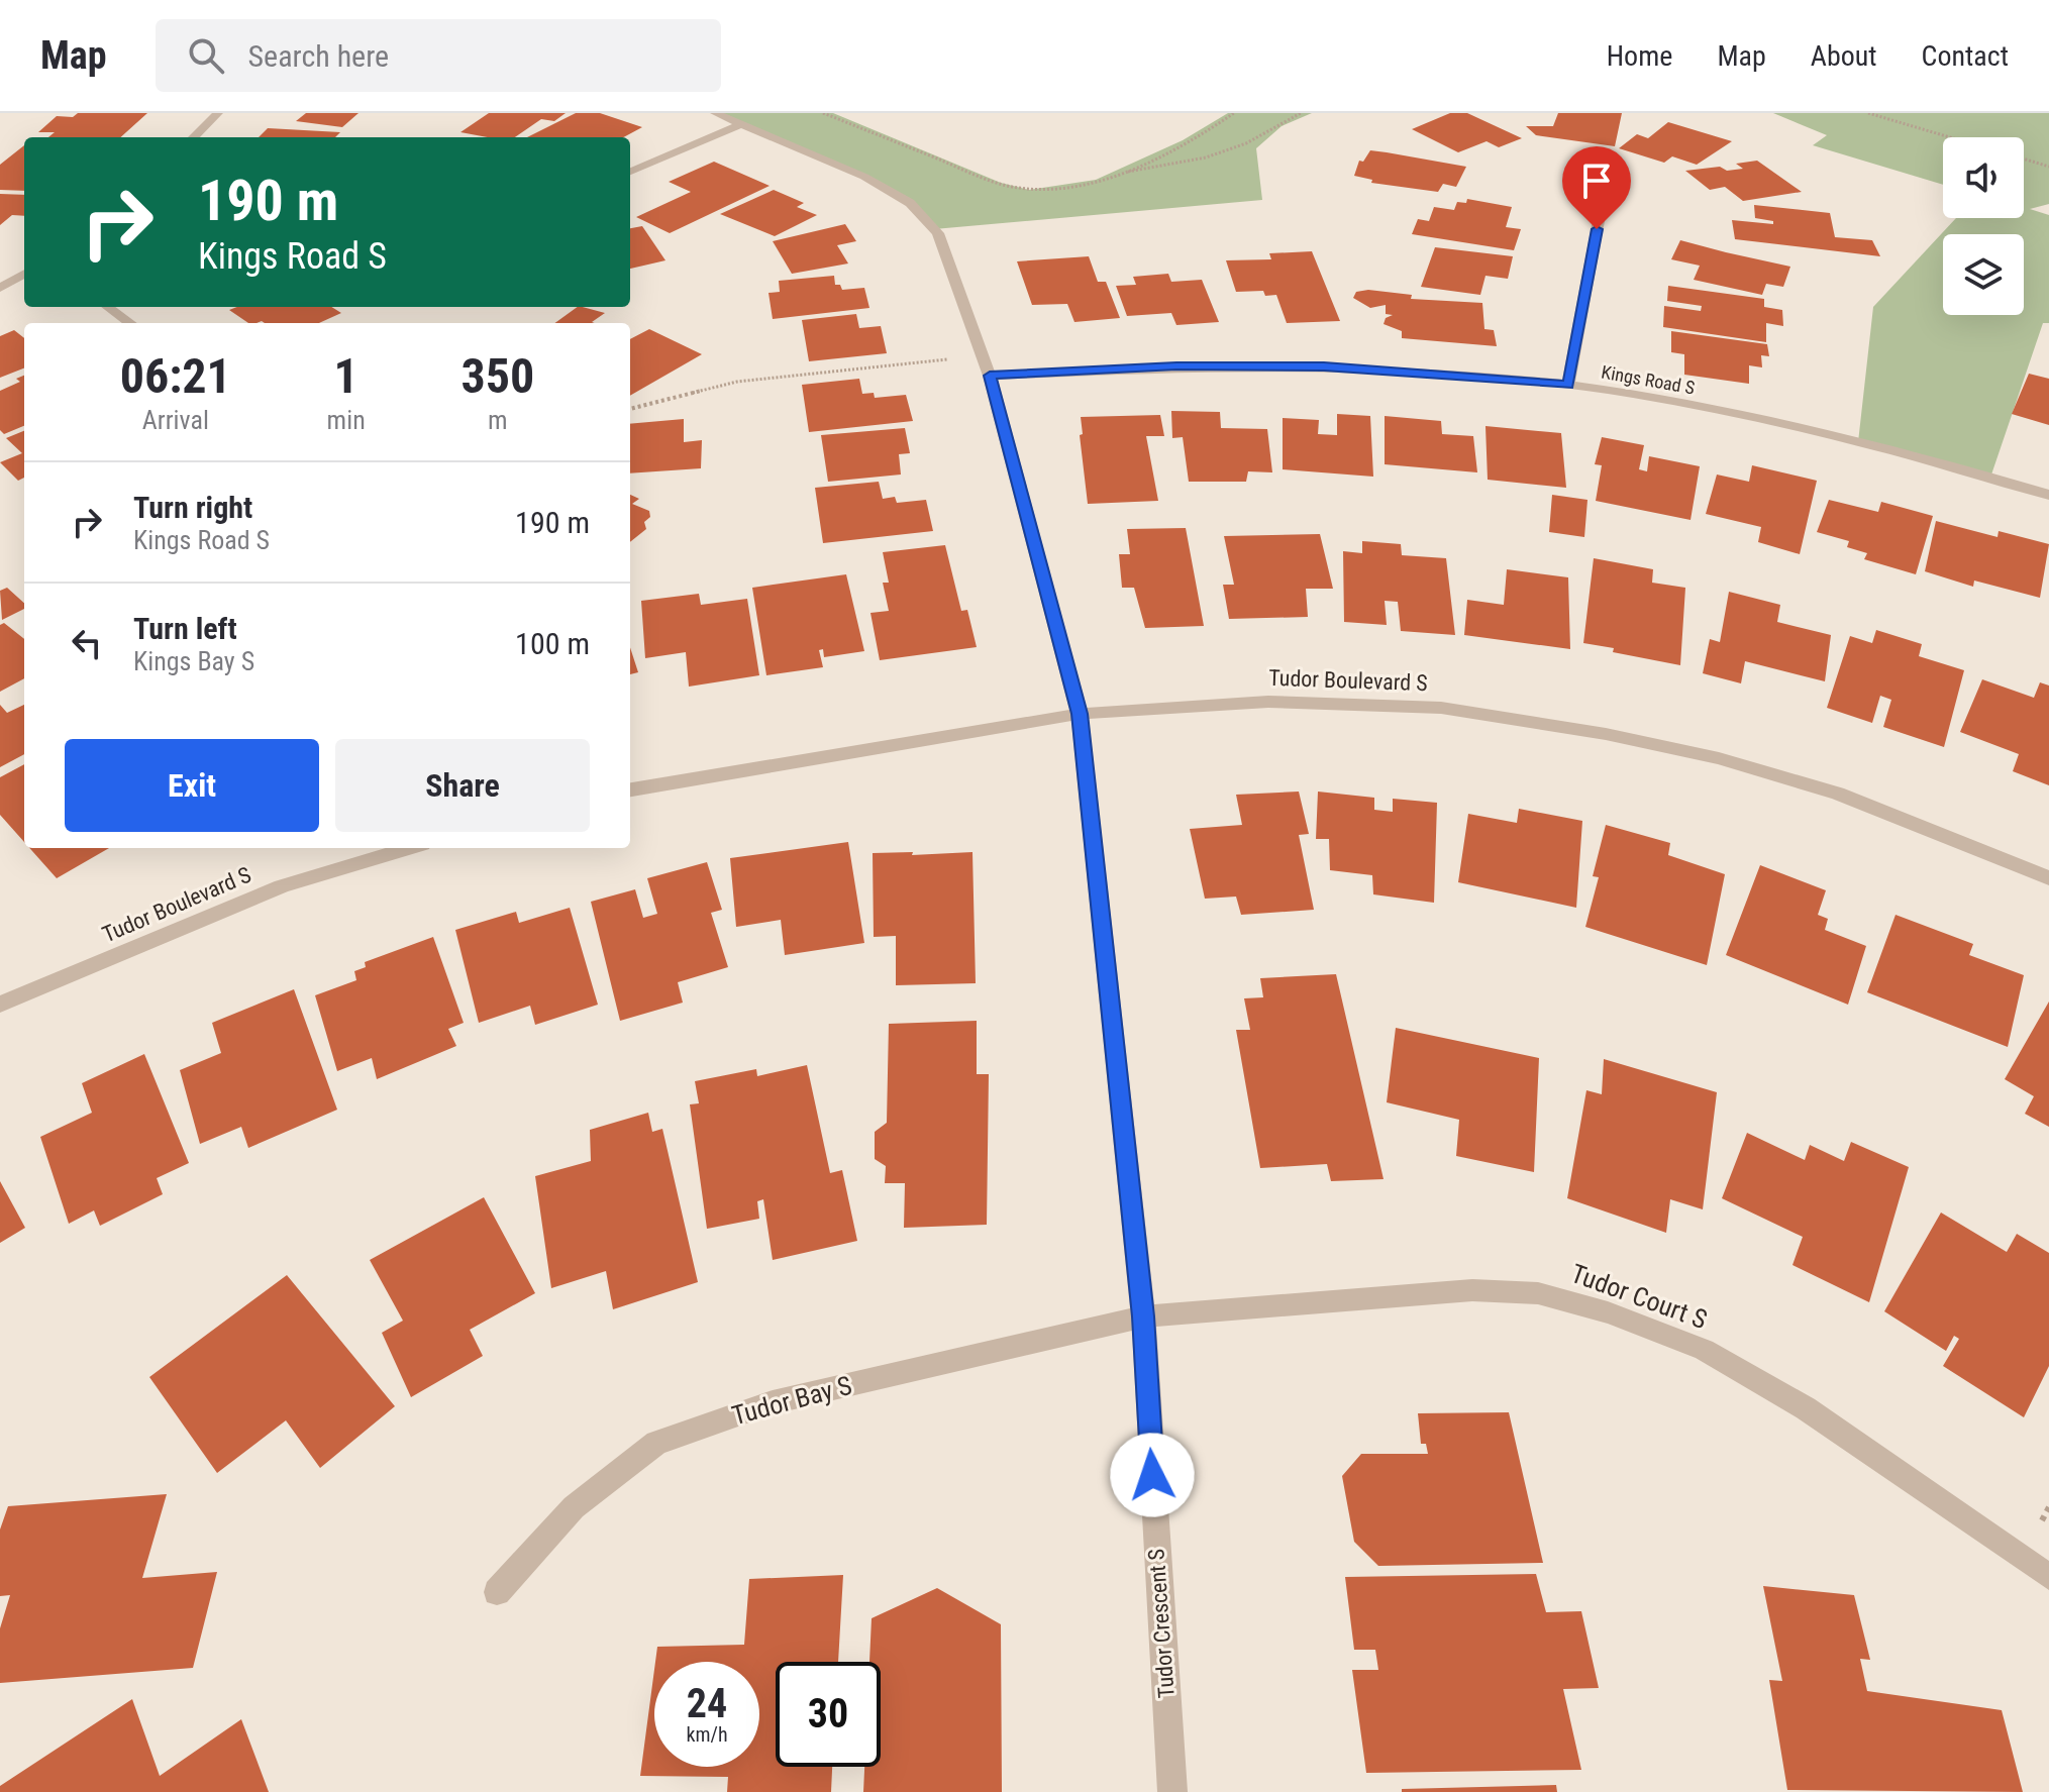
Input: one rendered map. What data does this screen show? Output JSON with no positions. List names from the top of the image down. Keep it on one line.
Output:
{"streets":{"street":["Kings Road S","Tudor Boulevard S","Tudor Court S","Tudor Bay S","Tudor Crescent S"]},"crossings":[["Kings Road S","Tudor Crescent S"],["Tudor Boulevard S","Tudor Crescent S"],["Tudor Court S","Tudor Bay S"],["Tudor Court S","Tudor Crescent S"],["Tudor Bay S","Tudor Crescent S"]],"page":{"header":"Map","search":"Search here","nav":["Home","Map","About","Contact"],"turn":["190 m","Kings Road S"],"eta":["06:21","Arrival","1","min","350","m"],"list":[{"name":"Turn right","note":"Kings Road S","value":"190 m"},{"name":"Turn left","note":"Kings Bay S","value":"100 m"}],"buttons":["Exit","Share"],"speed":"24 km/h","limit":"30"}}
